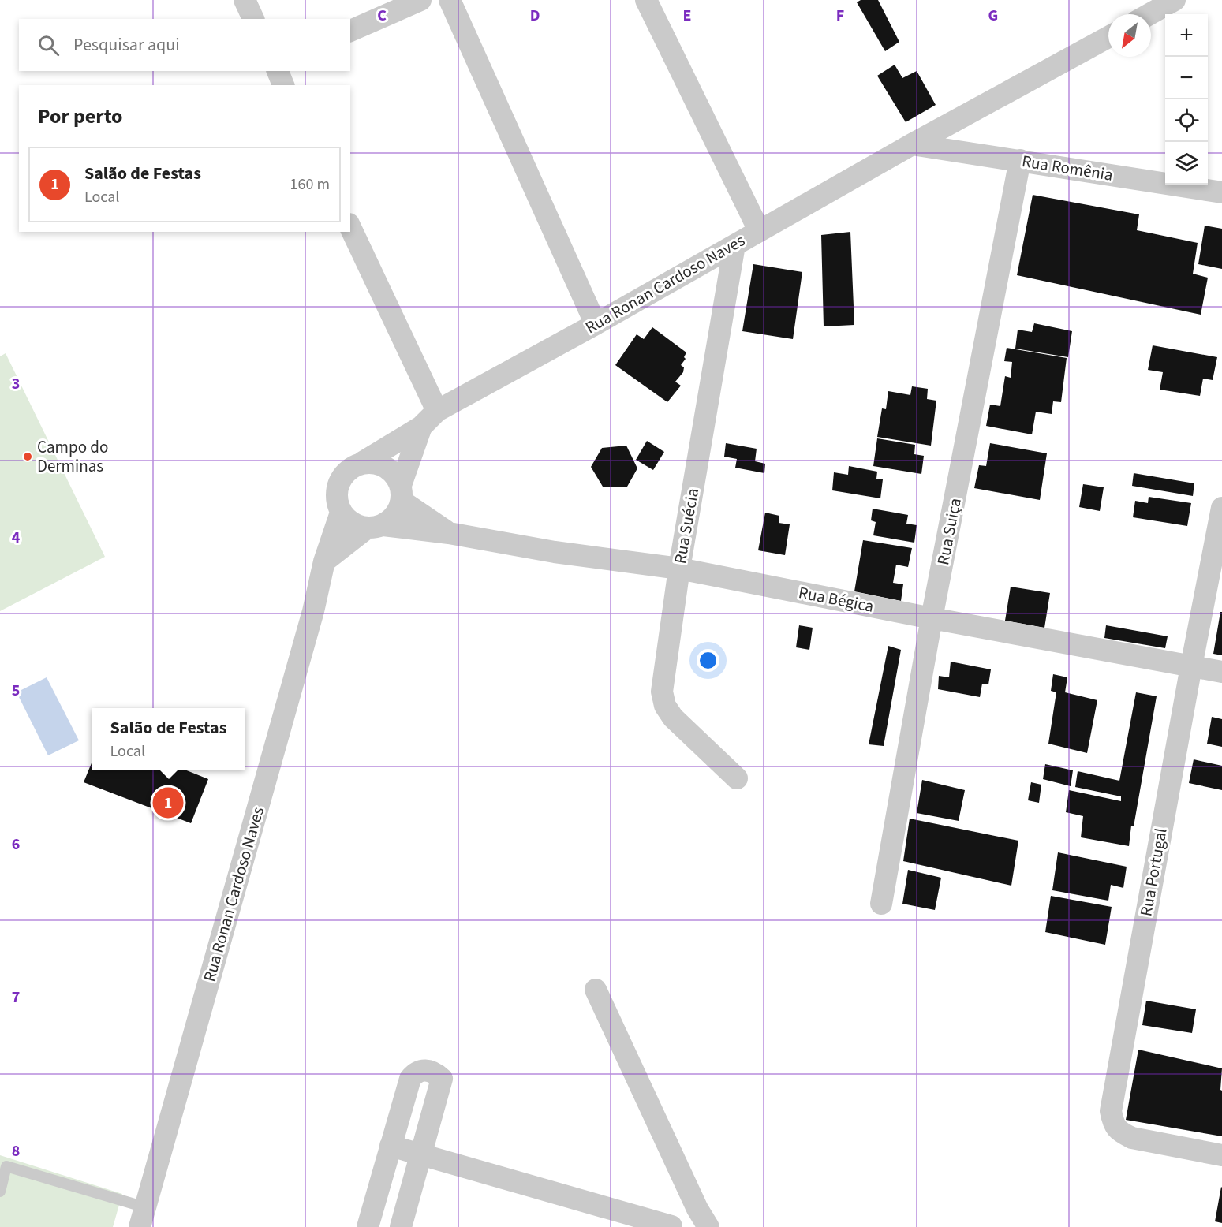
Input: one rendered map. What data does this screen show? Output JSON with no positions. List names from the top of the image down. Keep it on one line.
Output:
{"streets":{"street":["Rua Romênia","Rua Ronan Cardoso Naves","Rua Suécia","Rua Suiça","Rua Bégica","Rua Portugal"]},"crossings":[["Rua Romênia","Rua Ronan Cardoso Naves"],["Rua Romênia","Rua Suiça"],["Rua Ronan Cardoso Naves","Rua Suécia"],["Rua Ronan Cardoso Naves","Rua Bégica"],["Rua Suécia","Rua Bégica"],["Rua Suiça","Rua Bégica"],["Rua Bégica","Rua Portugal"]],"places":["Campo do Derminas"],"north":"bottom left","page":{"map_buttons":["+","−"],"search":"Pesquisar aqui","heading":"Por perto","list":[{"mark":"1","name":"Salão de Festas","note":"Local","value":"160 m"}],"popup":["Salão de Festas","Local"],"pins":"1"},"grid":{"columns":["C","D","E","F","G"],"rows":["3","4","5","6","7","8"]}}
